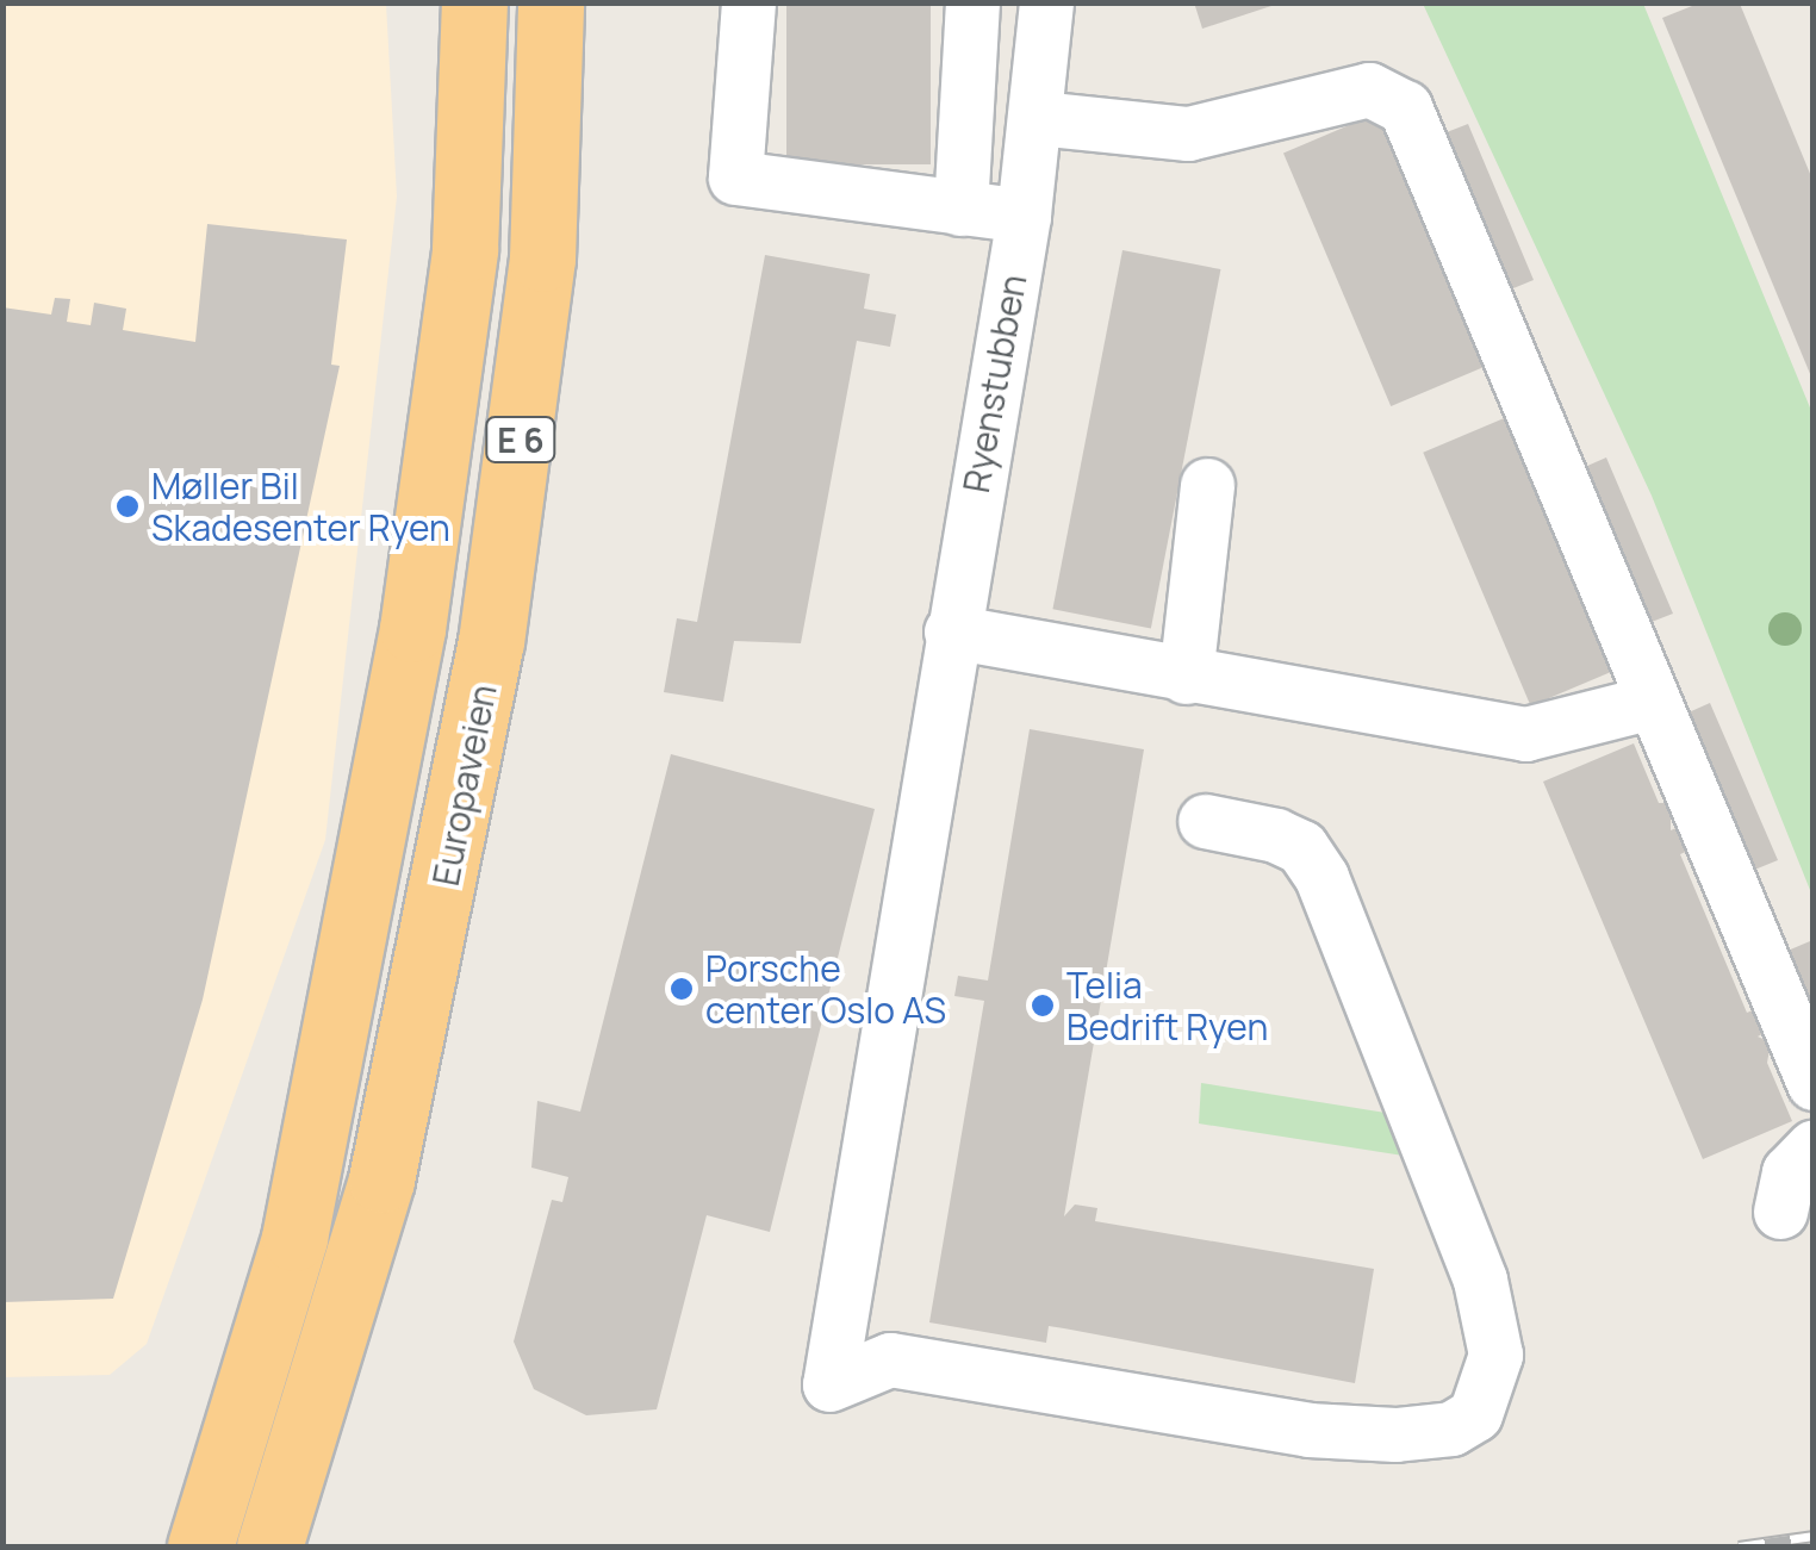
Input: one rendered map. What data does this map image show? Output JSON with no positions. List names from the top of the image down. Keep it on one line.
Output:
{"streets":{"highway":["E 6","Europaveien"],"street":["Ryenstubben"]},"places":["Møller Bil Skadesenter Ryen","Porsche center Oslo AS","Telia Bedrift Ryen"]}
